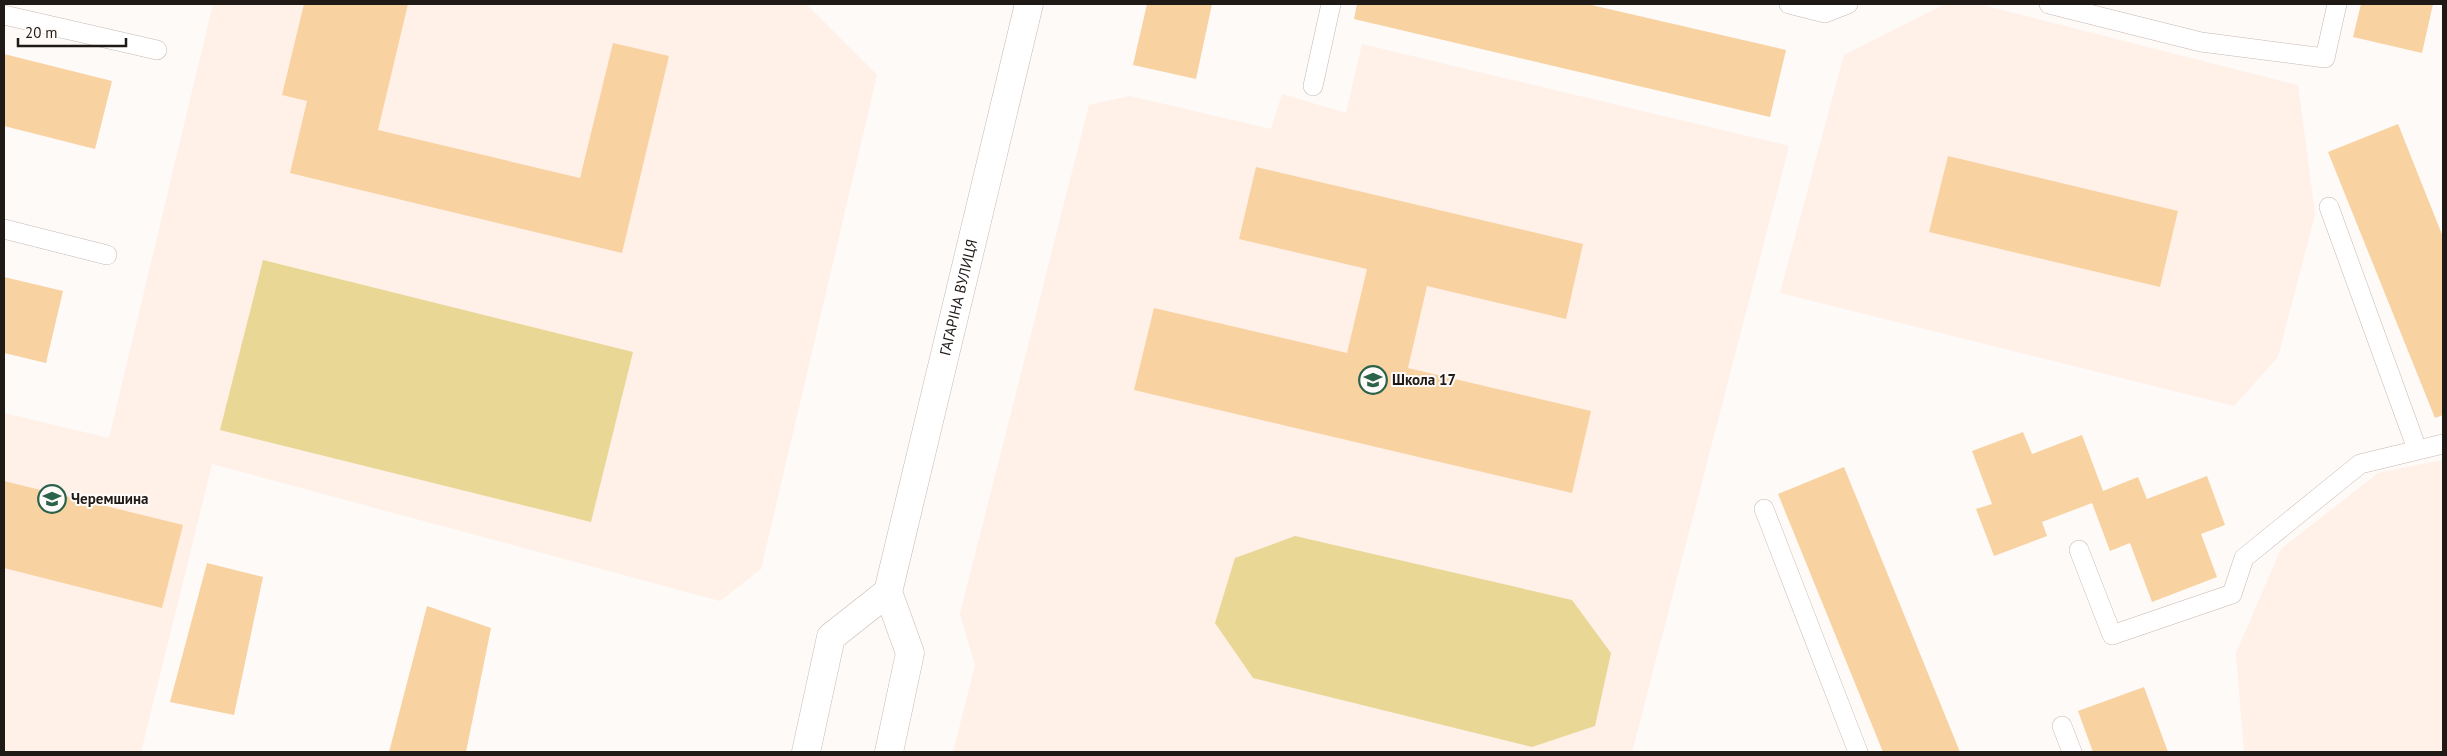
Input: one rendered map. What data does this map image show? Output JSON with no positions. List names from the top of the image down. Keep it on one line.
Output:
{"streets":{"street":["ГАГАРІНА ВУЛИЦЯ"]},"places":{"school or university":["Школа 17","Черемшина"]},"scale_bar":"20 m"}
